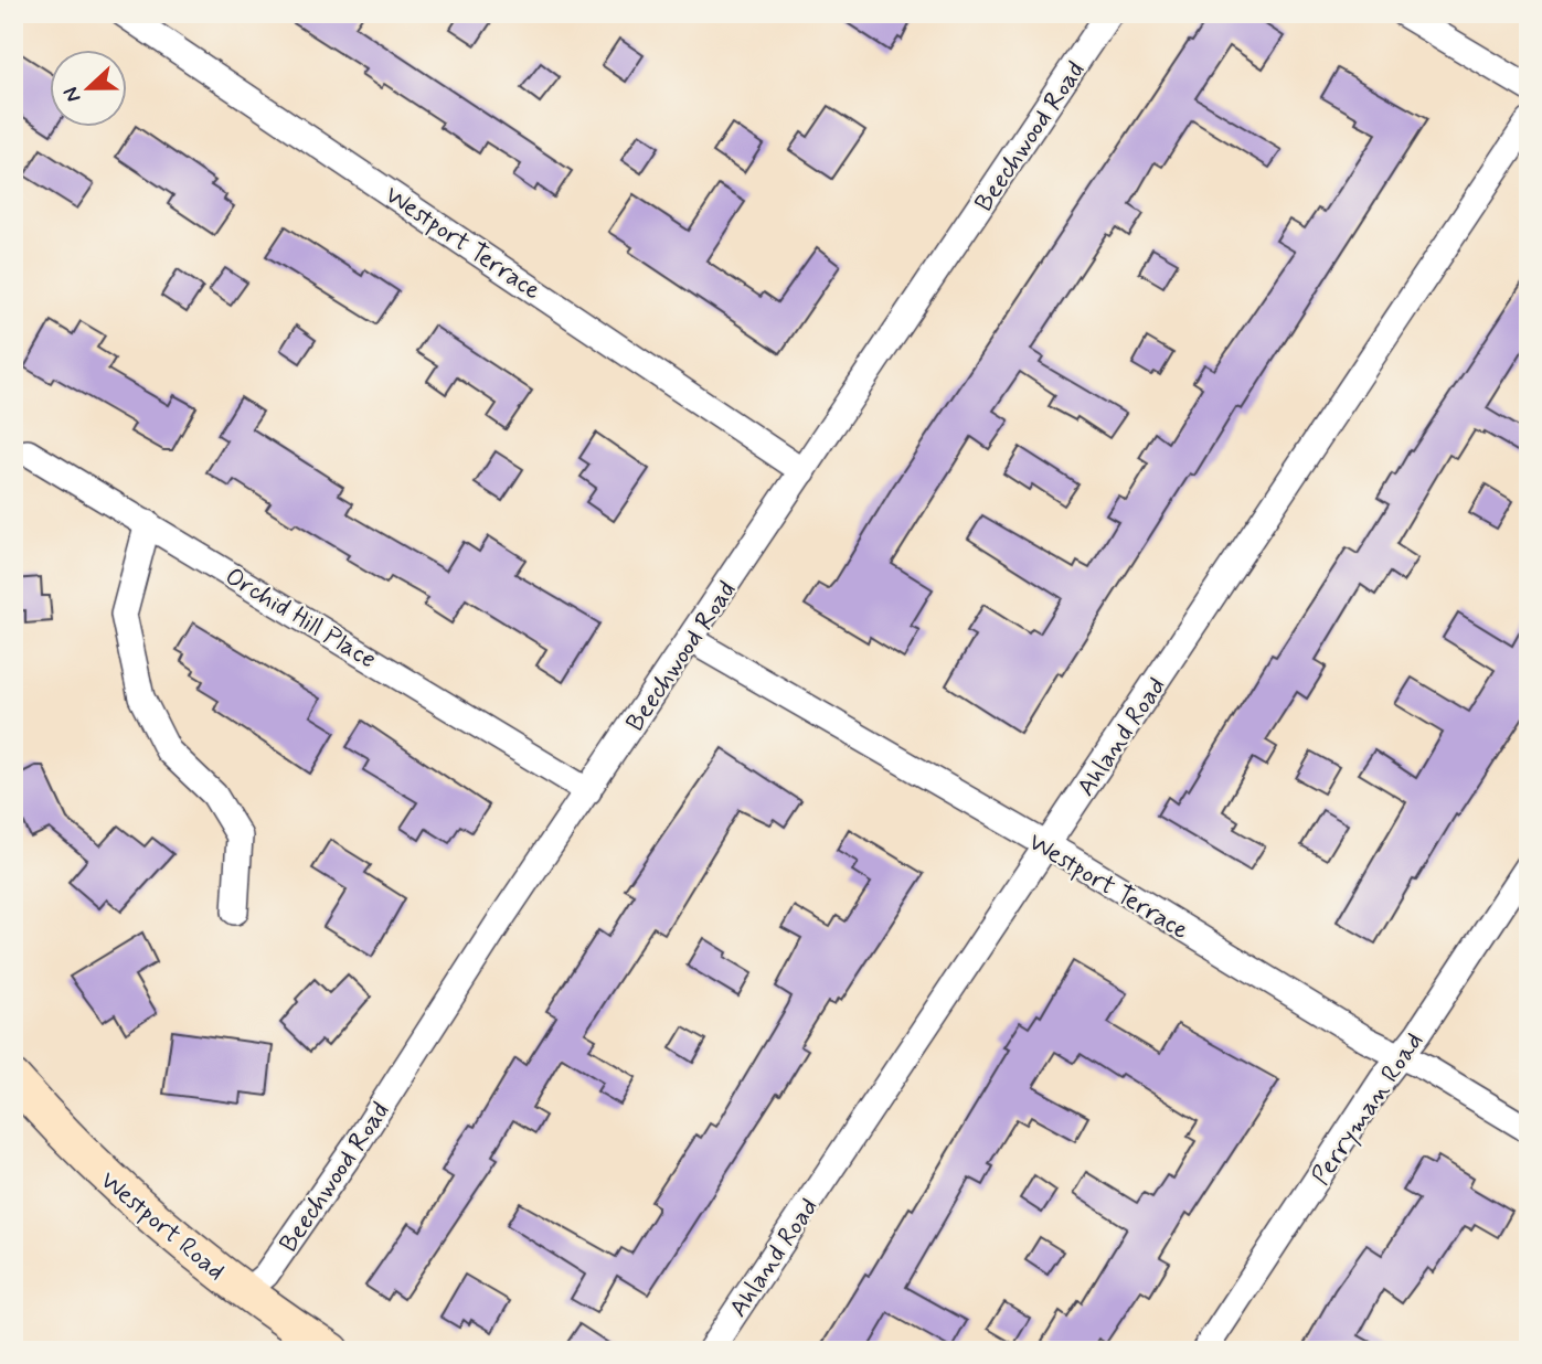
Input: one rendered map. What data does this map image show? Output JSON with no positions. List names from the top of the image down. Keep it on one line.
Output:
{"streets":{"main road":["Westport Road"],"street":["Beechwood Road","Westport Terrace","Orchid Hill Place","Ahland Road","Perryman Road"]},"crossings":[["Beechwood Road","Westport Terrace"],["Beechwood Road","Orchid Hill Place"],["Beechwood Road","Westport Road"],["Westport Terrace","Ahland Road"],["Westport Terrace","Perryman Road"]],"north":"left"}
